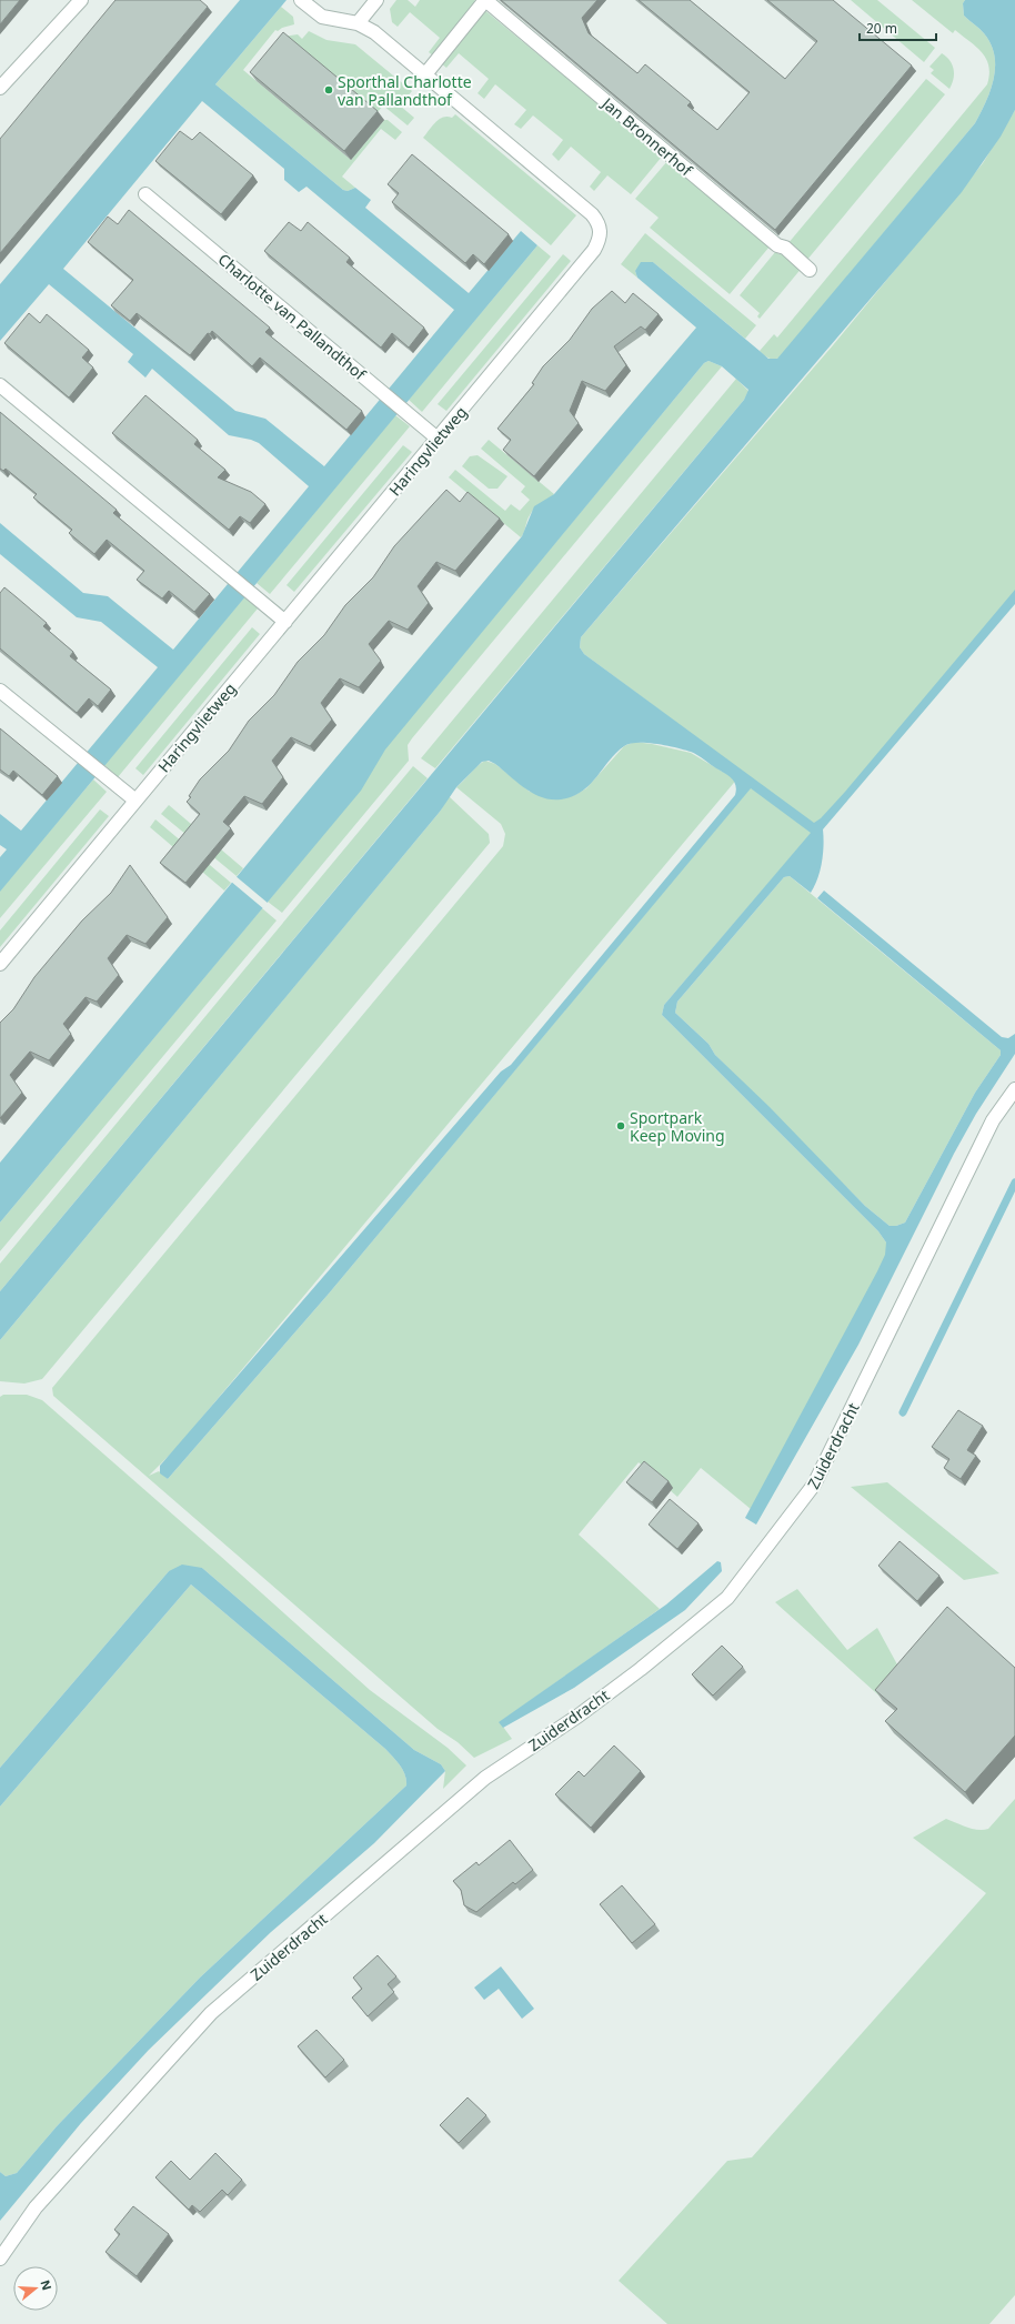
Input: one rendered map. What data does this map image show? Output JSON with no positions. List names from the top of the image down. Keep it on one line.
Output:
{"streets":{"street":["Jan Bronnerhof","Charlotte van Pallandthof","Haringvlietweg","Zuiderdracht"]},"crossings":[["Jan Bronnerhof","Haringvlietweg"],["Charlotte van Pallandthof","Haringvlietweg"]],"places":["Sporthal Charlotte van Pallandthof","Sportpark Keep Moving"],"scale_bar":"20 m","north":"right"}
